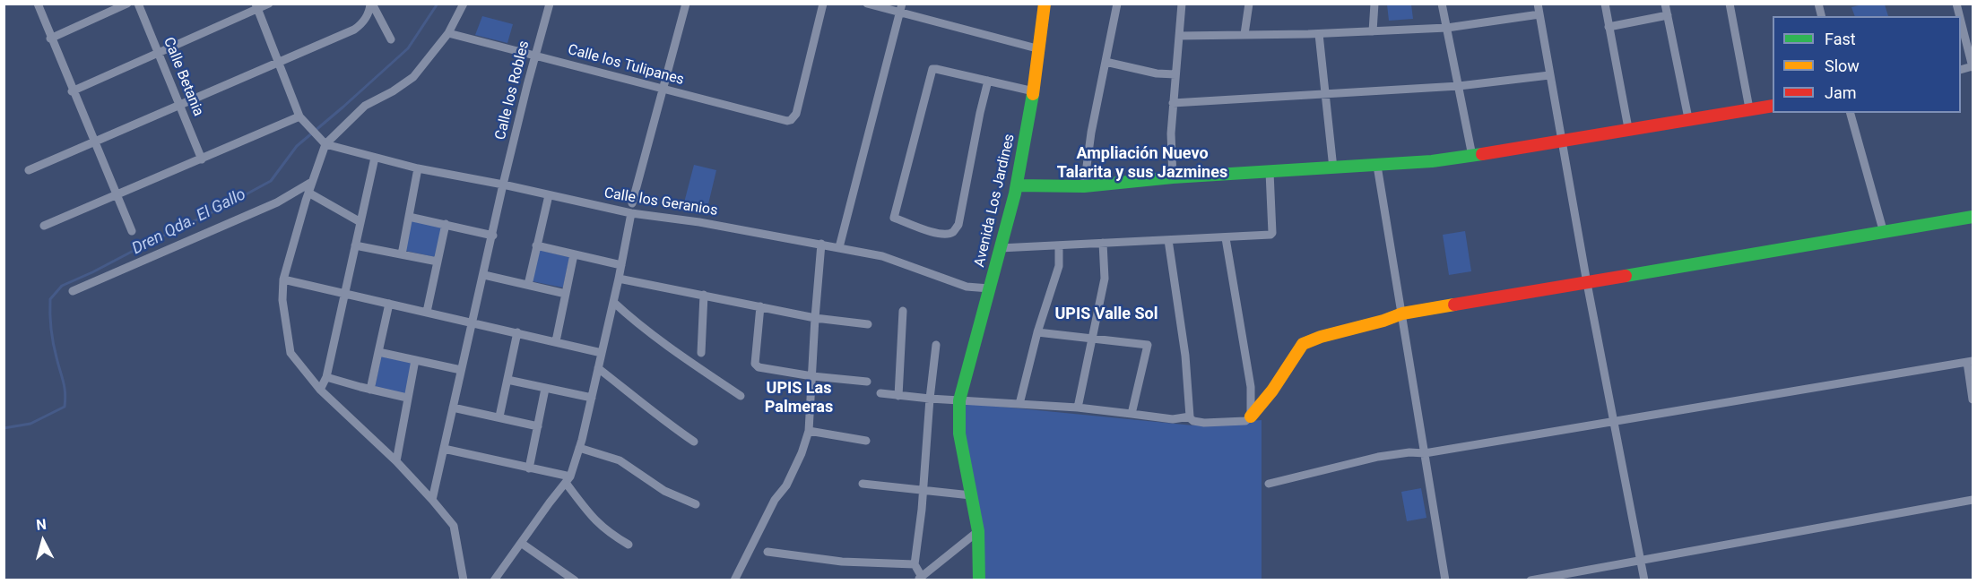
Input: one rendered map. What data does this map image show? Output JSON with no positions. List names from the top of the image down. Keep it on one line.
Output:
{"streets":{"street":["Calle los Tulipanes","Calle Betania","Calle los Robles","Avenida Los Jardines","Calle los Geranios"]},"crossings":[["Calle los Tulipanes","Calle los Robles"],["Calle los Robles","Calle los Geranios"],["Avenida Los Jardines","Calle los Geranios"]],"districts":["Ampliación Nuevo Talarita y sus Jazmines","UPIS Valle Sol","UPIS Las Palmeras"],"water":["Dren Qda. El Gallo"],"legend":["Fast","Slow","Jam"],"north":"top"}
